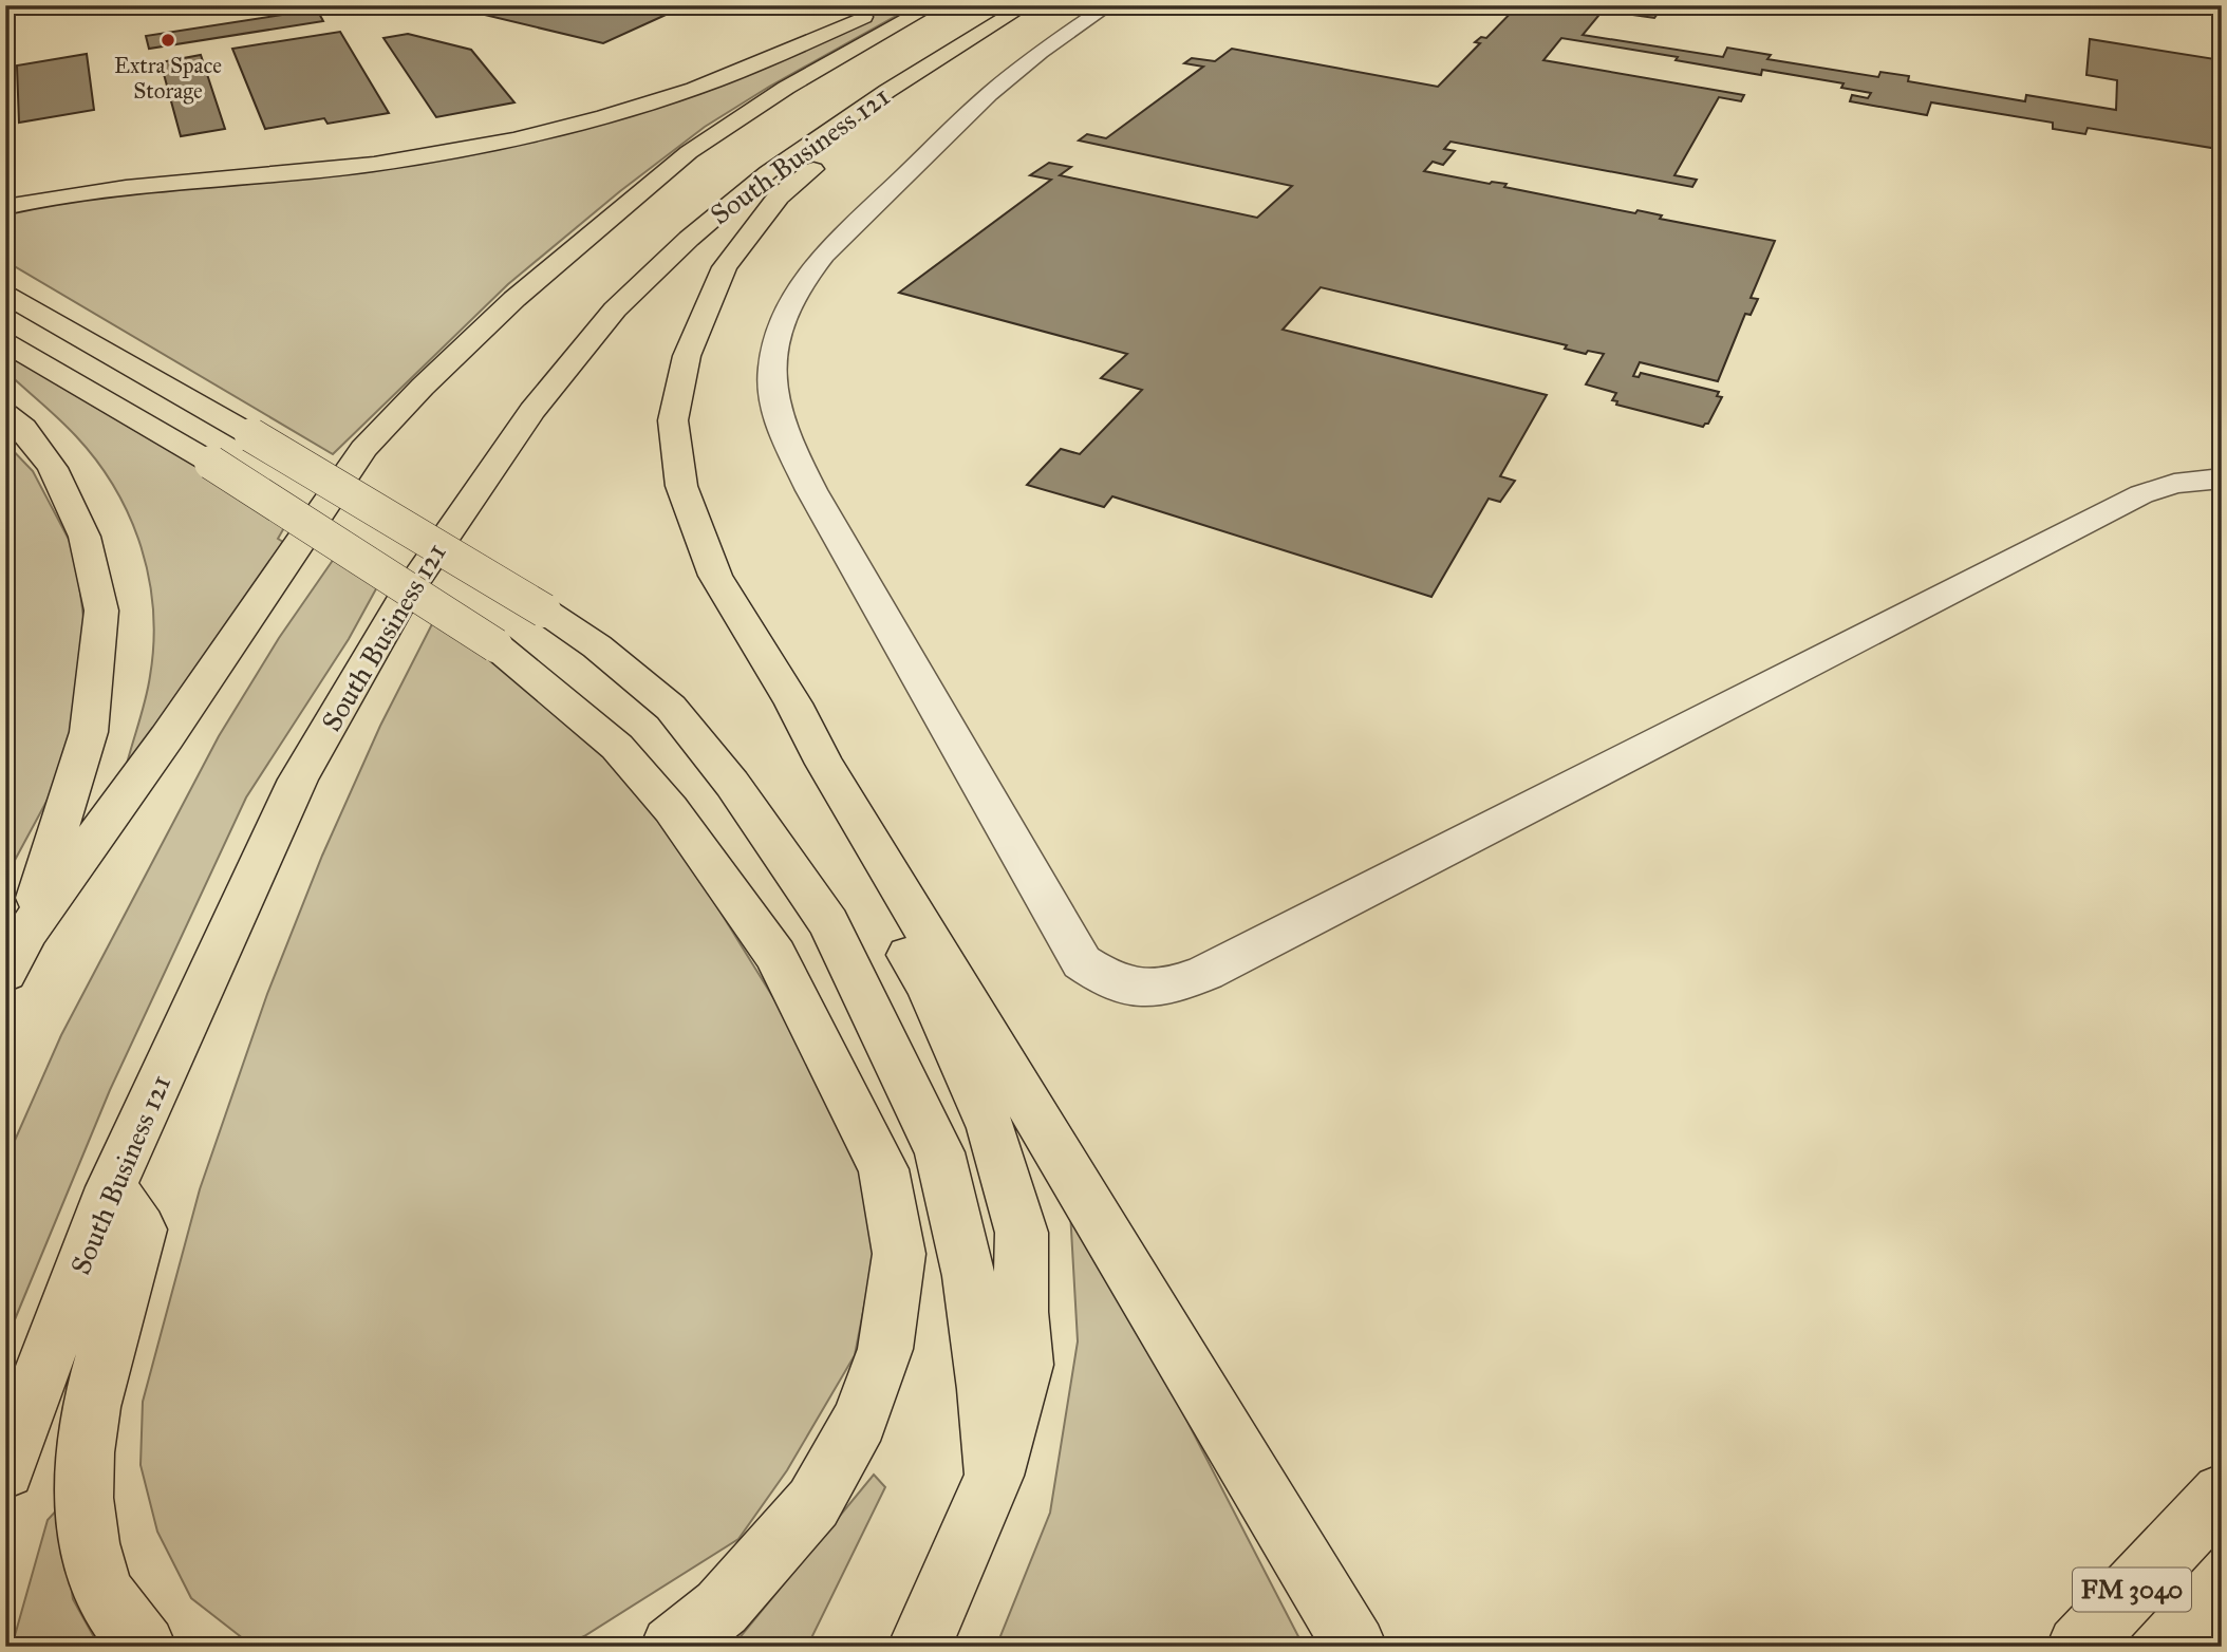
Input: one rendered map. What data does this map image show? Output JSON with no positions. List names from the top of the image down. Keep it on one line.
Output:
{"streets":{"main road":["South Business 121","FM 3040"]},"places":["Extra Space Storage"]}
